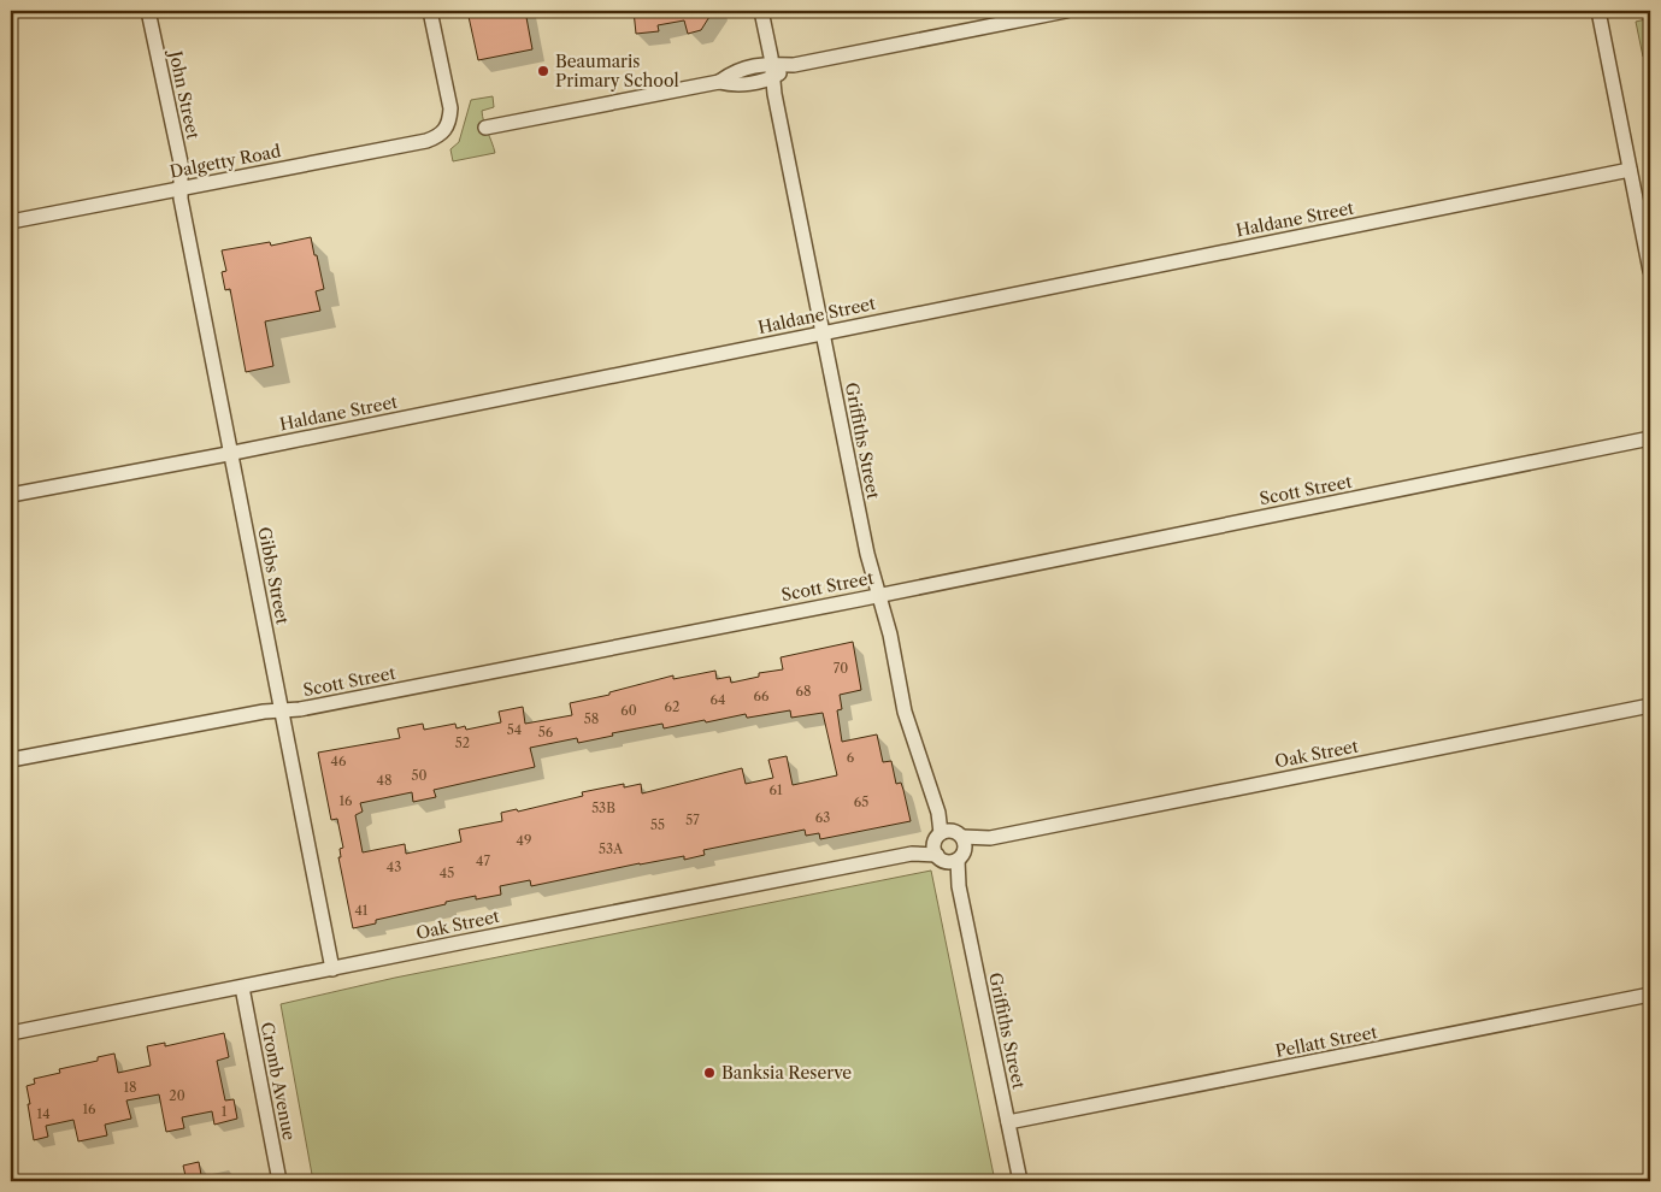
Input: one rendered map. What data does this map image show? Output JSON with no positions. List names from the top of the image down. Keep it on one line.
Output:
{"streets":{"street":["John Street","Dalgetty Road","Haldane Street","Griffiths Street","Scott Street","Gibbs Street","Oak Street","Pellatt Street","Cromb Avenue"]},"crossings":[["John Street","Dalgetty Road"],["John Street","Gibbs Street"],["Dalgetty Road","Gibbs Street"],["Haldane Street","Griffiths Street"],["Haldane Street","Gibbs Street"],["Griffiths Street","Scott Street"],["Griffiths Street","Oak Street"],["Griffiths Street","Pellatt Street"],["Scott Street","Gibbs Street"],["Gibbs Street","Oak Street"],["Oak Street","Cromb Avenue"]],"places":["Beaumaris Primary School","Banksia Reserve"],"house_numbers":["70","68","66","64","62","60","58","54","56","52","6","46","50","48","61","16","65","53B","63","57","55","49","53A","47","43","45","41","18","20","16","1","14"]}
